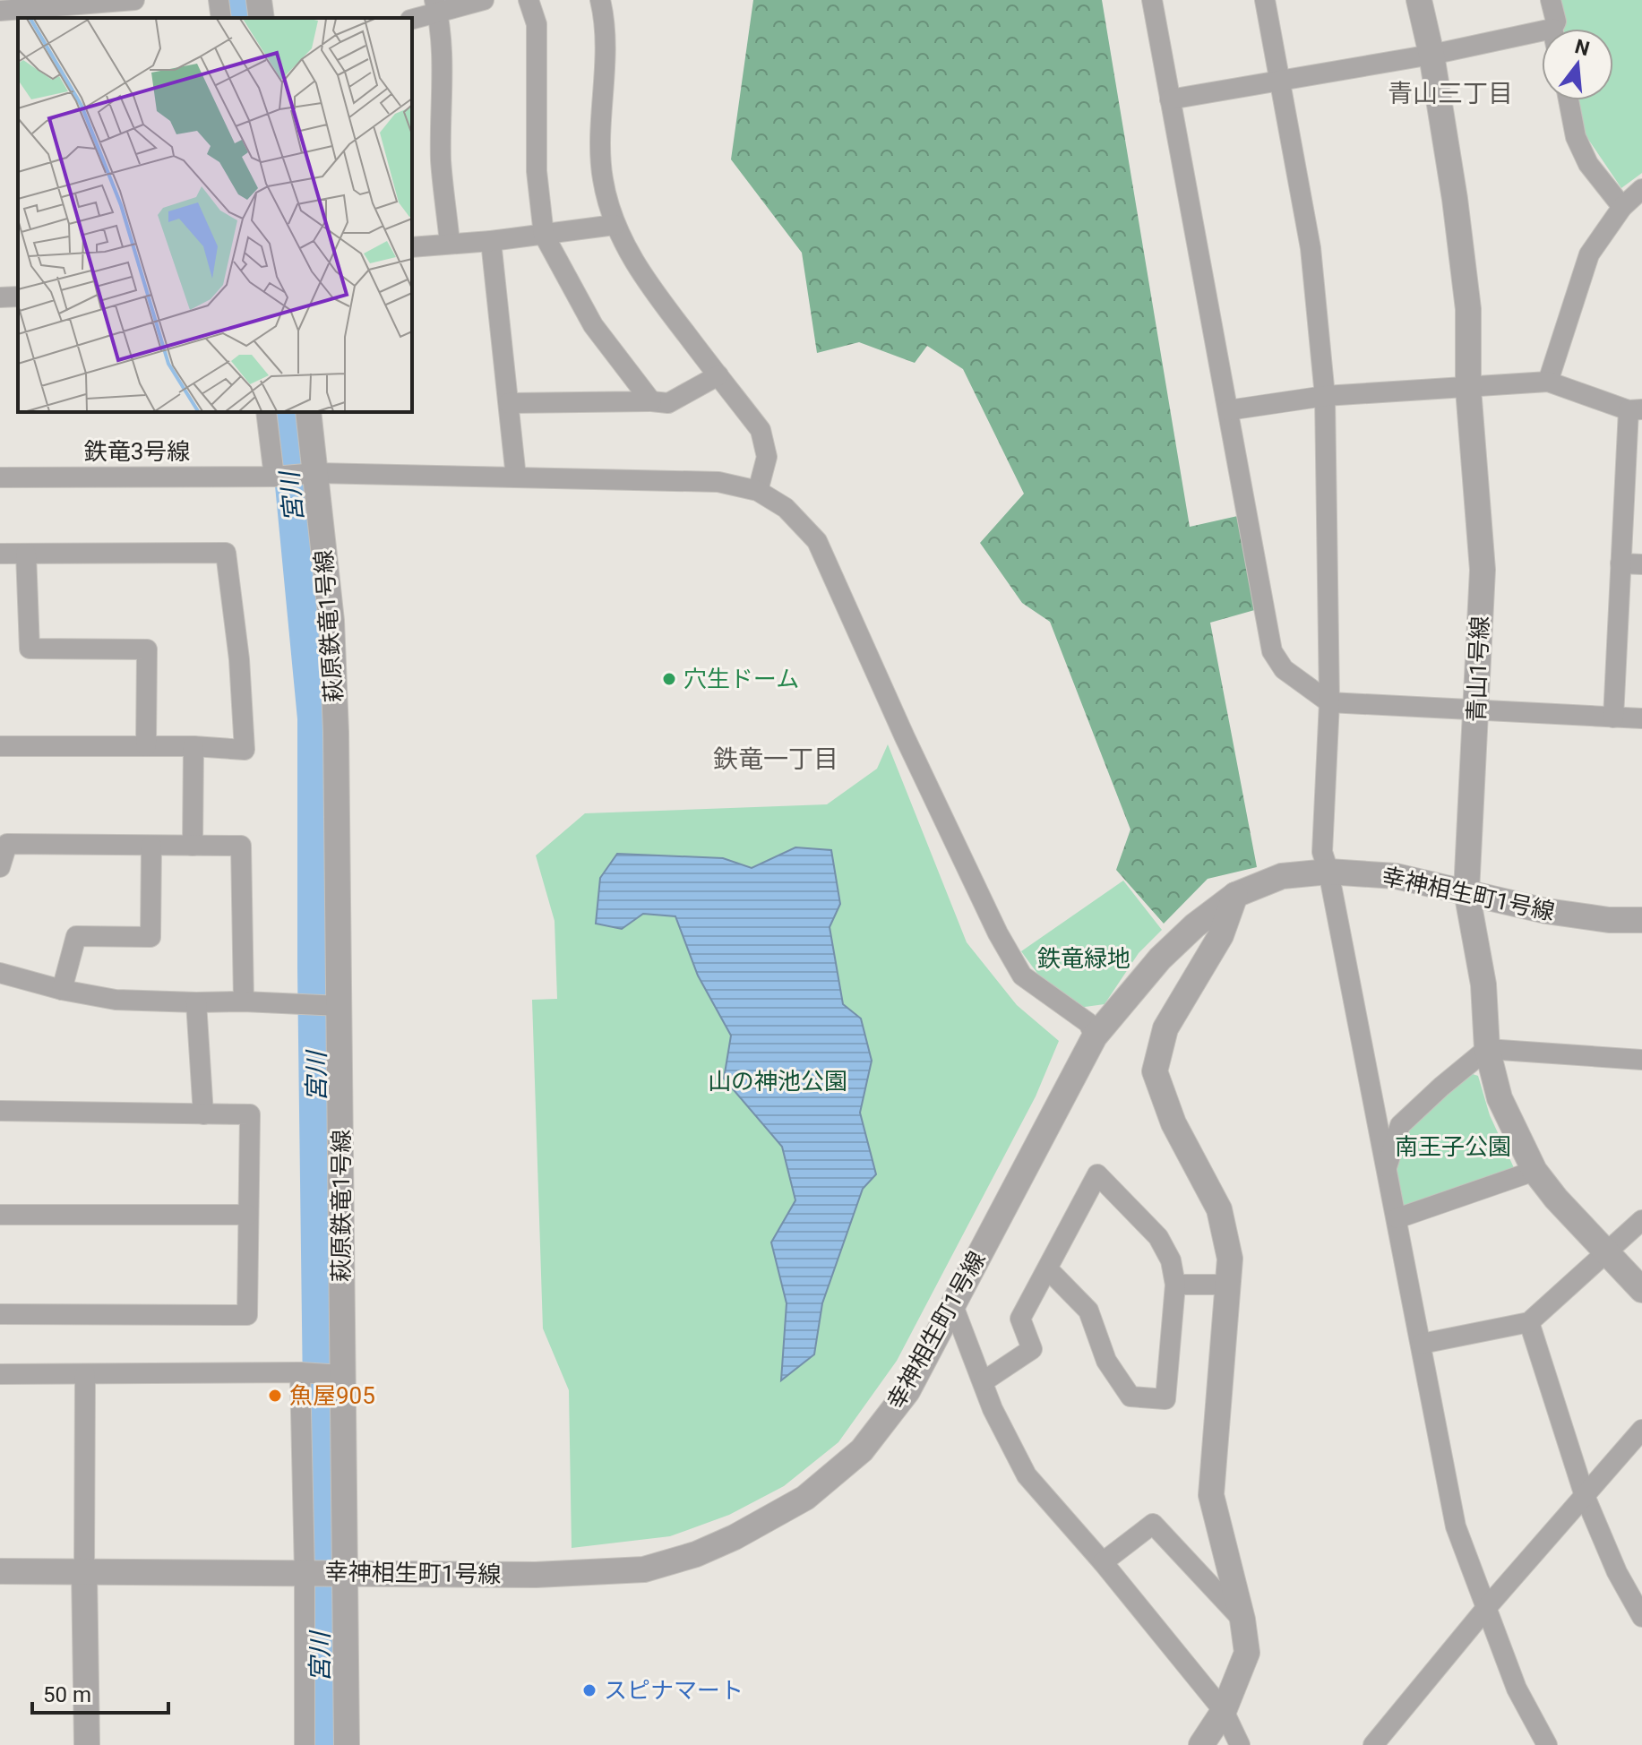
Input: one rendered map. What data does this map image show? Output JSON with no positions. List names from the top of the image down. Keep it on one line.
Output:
{"streets":{"street":["鉄竜3号線","萩原鉄竜1号線","青山1号線","幸神相生町1号線"]},"crossings":[["鉄竜3号線","萩原鉄竜1号線"],["萩原鉄竜1号線","幸神相生町1号線"],["青山1号線","幸神相生町1号線"]],"districts":["青山三丁目","鉄竜一丁目"],"water":["宮川"],"parks":["鉄竜緑地","山の神池公園","南王子公園"],"places":["穴生ドーム","魚屋905","スピナマート"],"scale_bar":"50 m","north":"top"}
